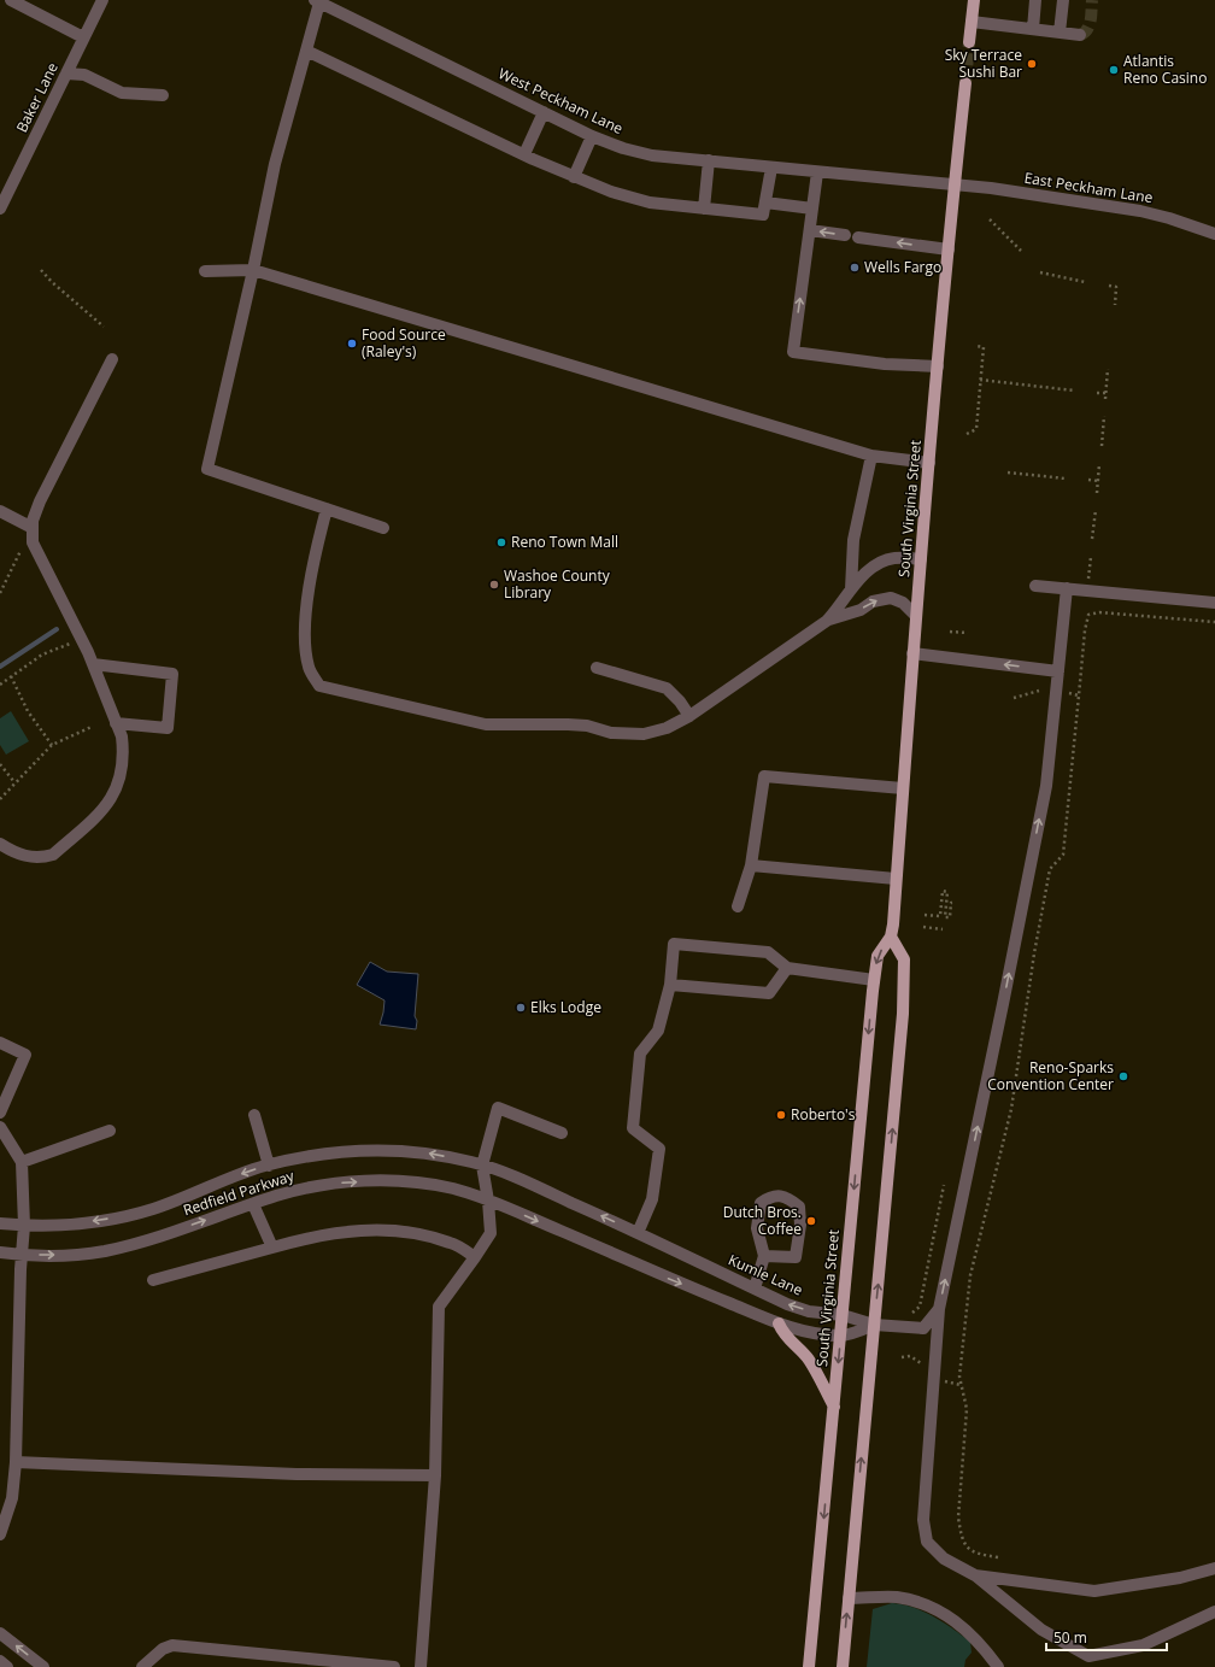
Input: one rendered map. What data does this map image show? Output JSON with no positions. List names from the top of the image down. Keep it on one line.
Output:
{"streets":{"main road":["South Virginia Street"],"street":["Baker Lane","West Peckham Lane","East Peckham Lane","Redfield Parkway","Kumle Lane"]},"crossings":[["West Peckham Lane","East Peckham Lane"],["West Peckham Lane","South Virginia Street"],["East Peckham Lane","South Virginia Street"],["South Virginia Street","Kumle Lane"],["Redfield Parkway","Kumle Lane"]],"places":["Sky Terrace Sushi Bar","Atlantis Reno Casino","Wells Fargo","Food Source (Raley's)","Reno Town Mall","Washoe County Library","Elks Lodge","Reno-Sparks Convention Center","Roberto's","Dutch Bros. Coffee"],"scale_bar":"50 m"}
